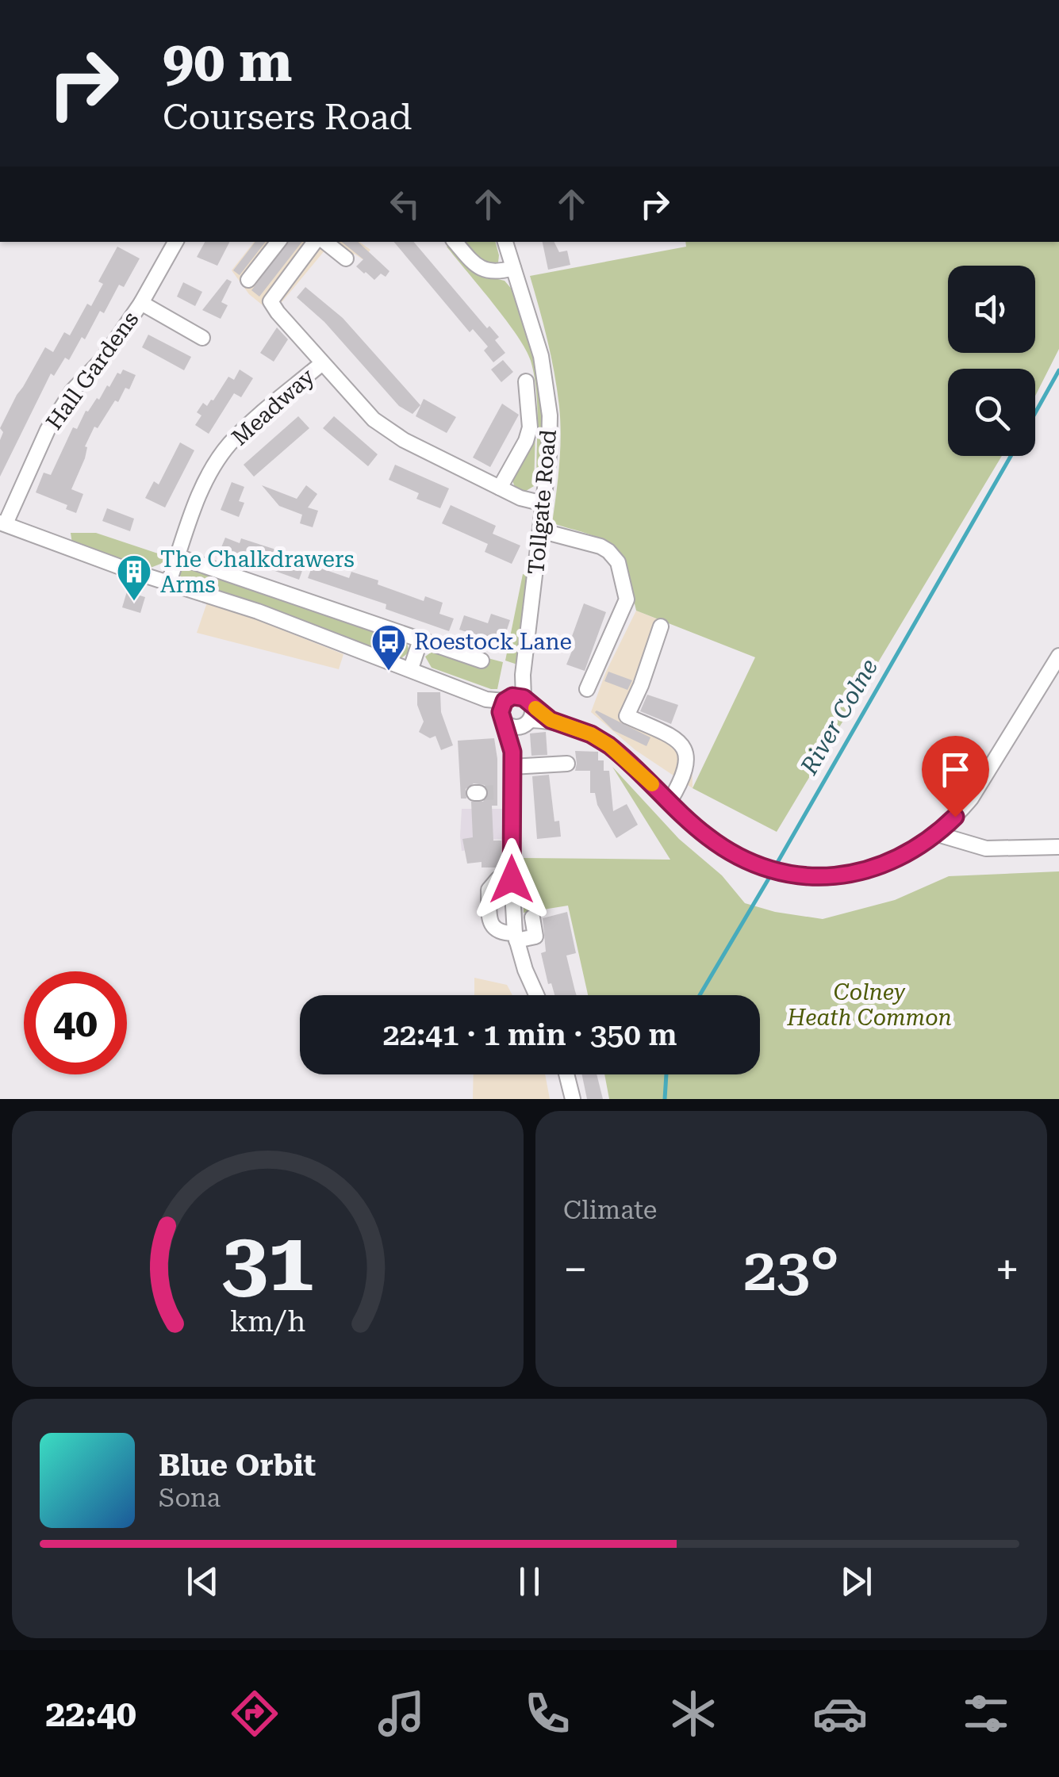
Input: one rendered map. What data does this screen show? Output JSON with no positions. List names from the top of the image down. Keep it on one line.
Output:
{"streets":{"street":["Hall Gardens","Meadway","Tollgate Road"]},"crossings":[["Meadway","Tollgate Road"]],"water":["River Colne"],"parks":["Colney Heath Common"],"places":{"building":["The Chalkdrawers Arms"],"bus stop":["Roestock Lane"]},"page":{"turn":["90 m","Coursers Road"],"limit":"40","trip":"22:41 · 1 min · 350 m","tile":"Climate","heat":["−","23°","+"],"song":["Blue Orbit","Sona"],"tabs":"22:40","gauge":["31","km/h"]}}
